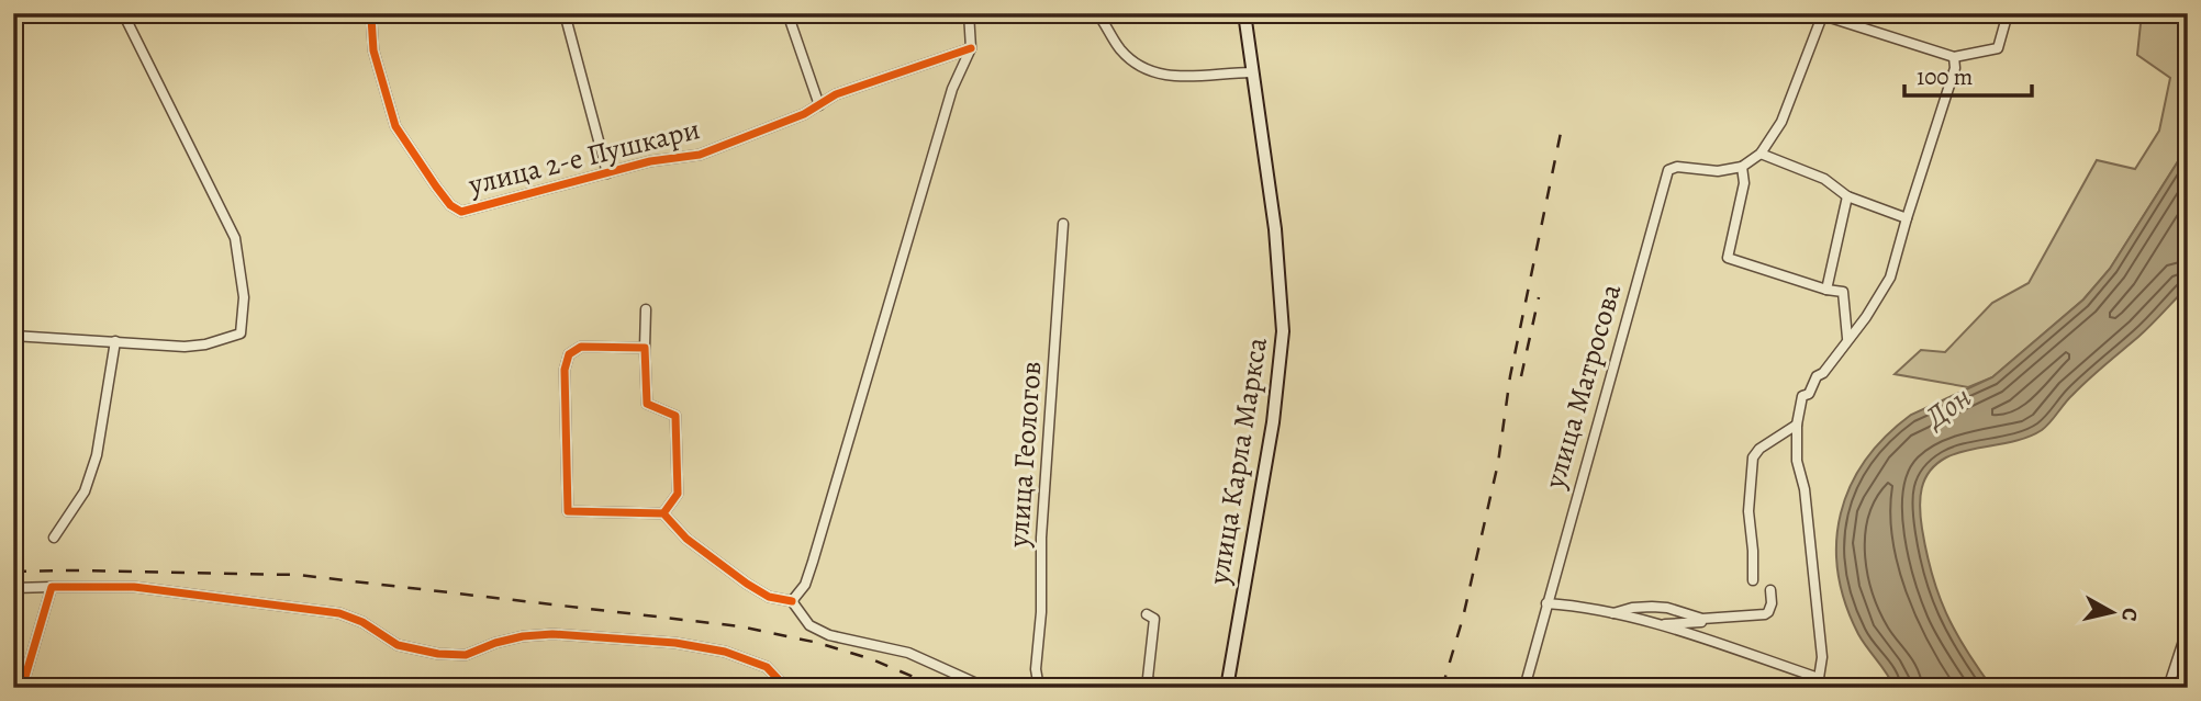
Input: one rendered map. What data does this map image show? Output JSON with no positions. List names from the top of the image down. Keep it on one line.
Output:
{"streets":{"main road":["улица Карла Маркса"],"street":["улица 2-е Пушкари","улица Матросова","улица Геологов"]},"water":["Дон"],"scale_bar":"100 m","north":"right"}
